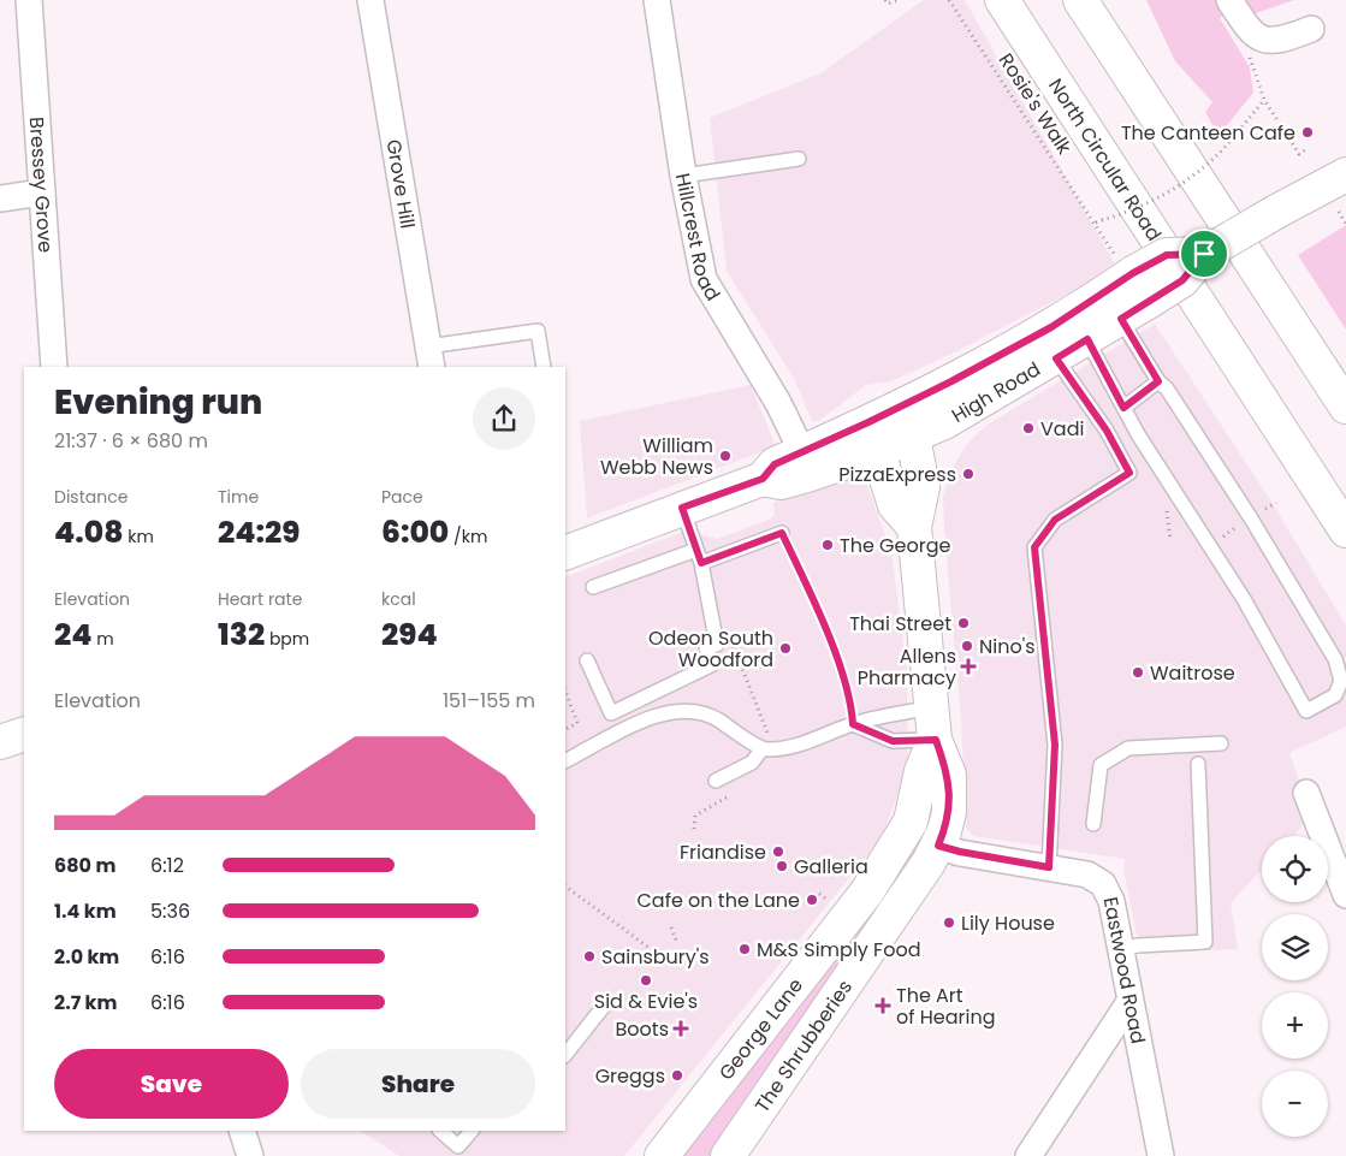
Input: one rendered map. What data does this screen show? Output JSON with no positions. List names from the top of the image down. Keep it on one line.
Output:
{"streets":{"main road":["North Circular Road","High Road","George Lane","The Shrubberies"],"street":["Bressey Grove","Grove Hill","Hillcrest Road","Eastwood Road"],"path":["Rosie's Walk"]},"crossings":[["Rosie's Walk","High Road"],["Hillcrest Road","High Road"],["High Road","George Lane"],["Eastwood Road","George Lane"],["Eastwood Road","The Shrubberies"],["George Lane","The Shrubberies"]],"places":{"other":["The Canteen Cafe","Vadi","William Webb News","PizzaExpress","The George","Thai Street","Nino's","Odeon South Woodford","Waitrose","Friandise","Galleria","Cafe on the Lane","Lily House","M&S Simply Food","Sainsbury's","Sid & Evie's","Greggs"],"health":["Allens Pharmacy","The Art of Hearing","Boots"]},"page":{"heading":["Evening run","21:37 · 6 × 680 m"],"stats":[["Distance","4.08 km"],["Time","24:29"],["Pace","6:00 /km"],["Elevation","24 m"],["Heart rate","132 bpm"],["kcal","294"]],"chart":["Elevation","151–155 m"],"map_buttons":["+","−"],"list":[{"name":"680 m","note":"6:12"},{"name":"1.4 km","note":"5:36"},{"name":"2.0 km","note":"6:16"},{"name":"2.7 km","note":"6:16"}],"buttons":["Save","Share"]}}
